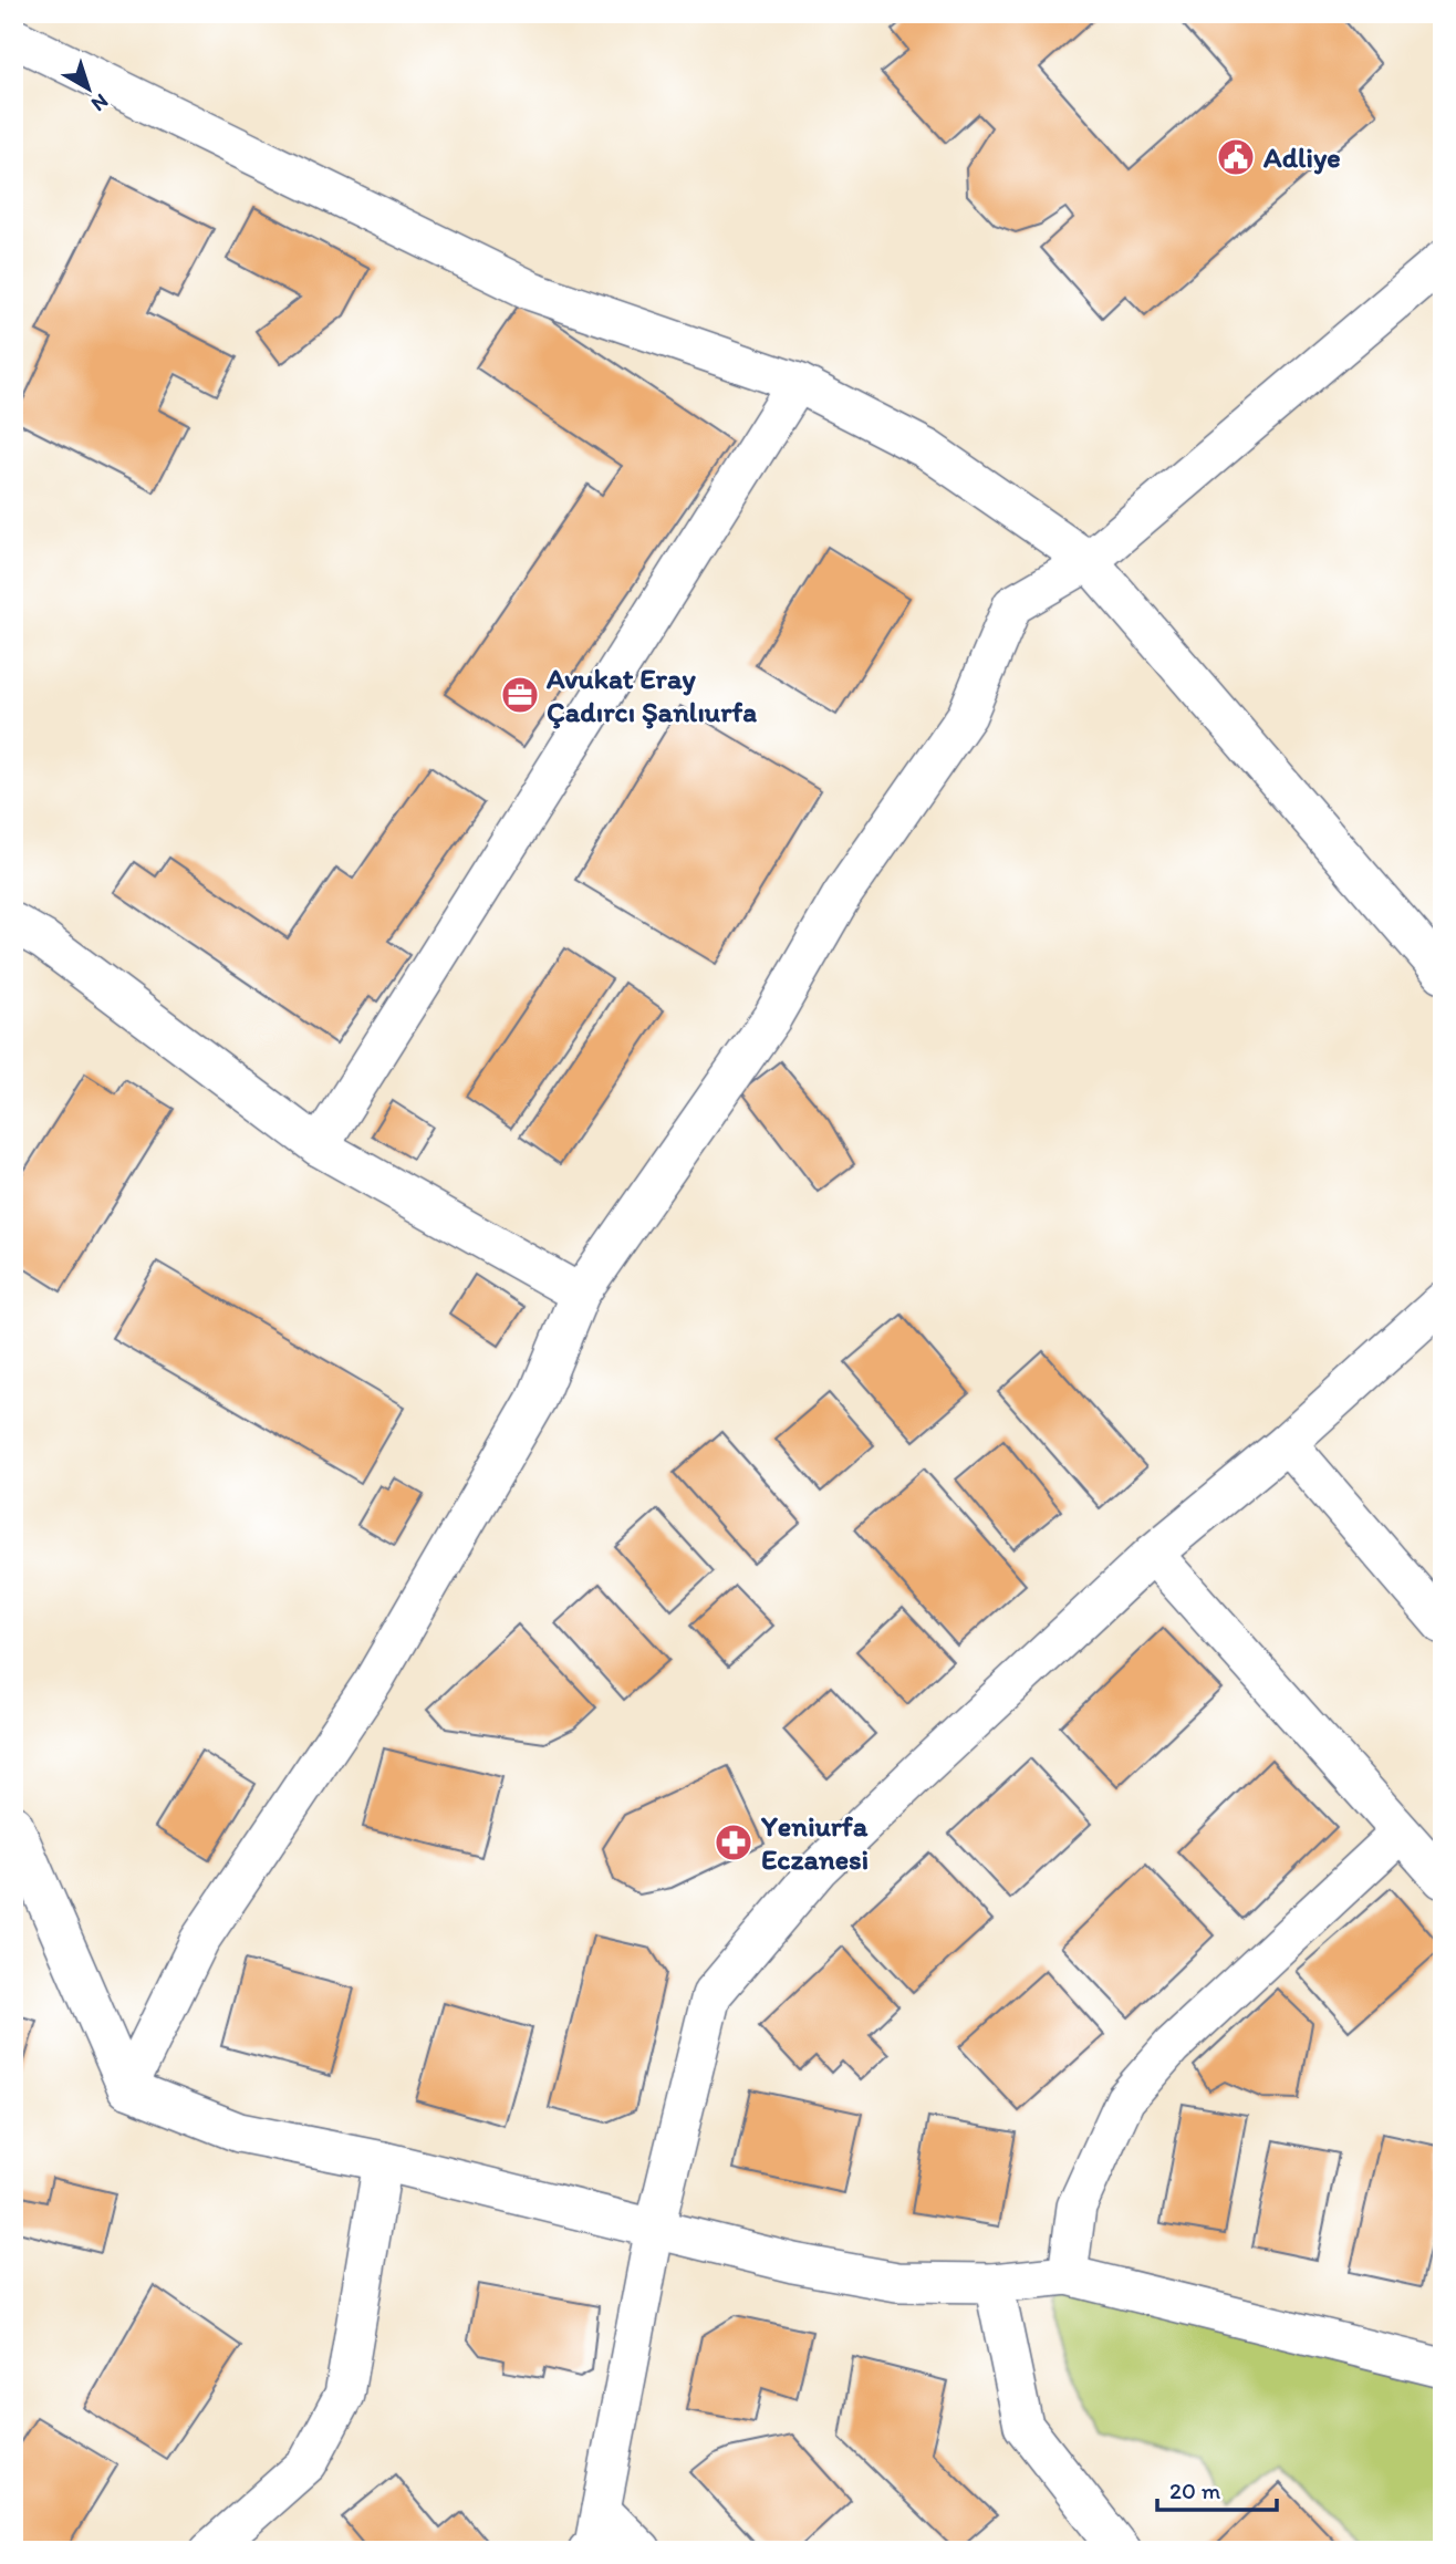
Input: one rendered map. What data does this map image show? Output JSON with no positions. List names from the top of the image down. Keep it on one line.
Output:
{"places":{"public building":["Adliye"],"office":["Avukat Eray Çadırcı Şanlıurfa"],"pharmacy":["Yeniurfa Eczanesi"]},"scale_bar":"20 m","north":"bottom right"}
